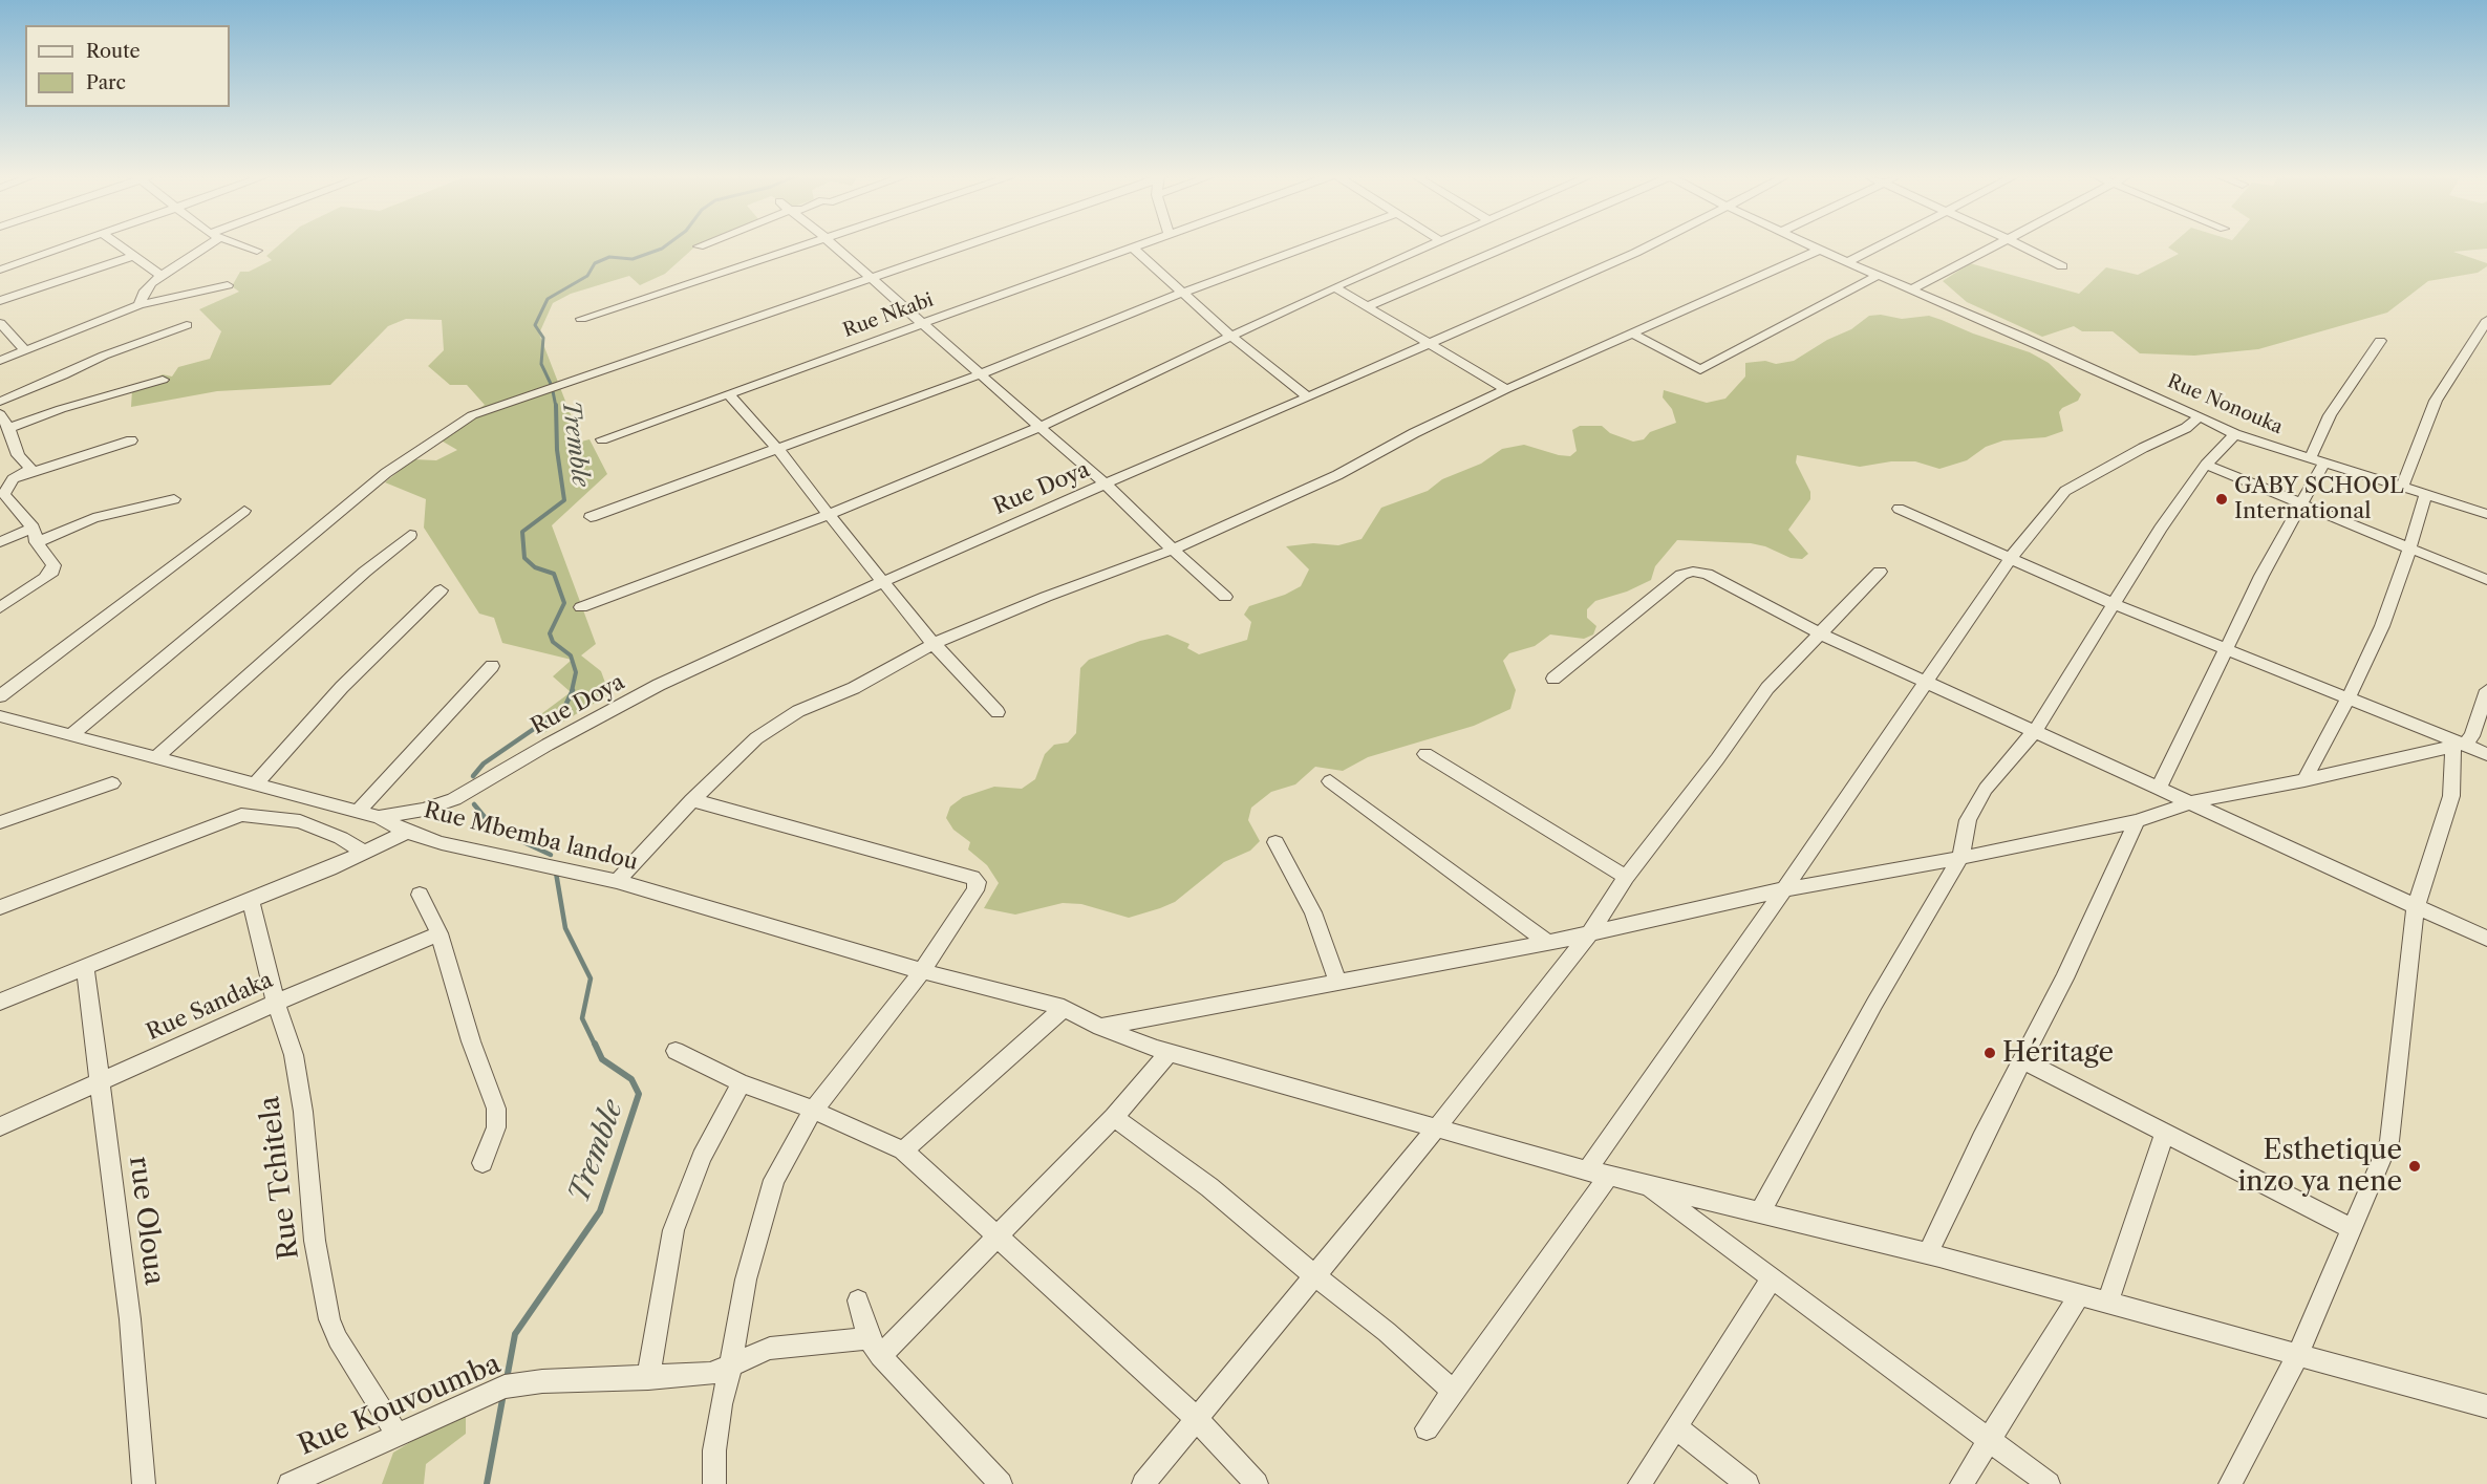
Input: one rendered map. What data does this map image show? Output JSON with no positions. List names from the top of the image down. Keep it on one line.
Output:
{"streets":{"street":["Rue Nkabi","Rue Nonouka","Rue Doya","Rue Mbemba landou","Rue Sandaka","Rue Tchitela","rue Oloua","Rue Kouvoumba"]},"crossings":[["Rue Doya","Rue Mbemba landou"],["Rue Sandaka","Rue Tchitela"],["Rue Sandaka","rue Oloua"],["Rue Tchitela","Rue Kouvoumba"]],"water":["Tremble"],"places":["GABY SCHOOL International","Héritage","Esthetique inzo ya nene"],"legend":["Route","Parc"]}
